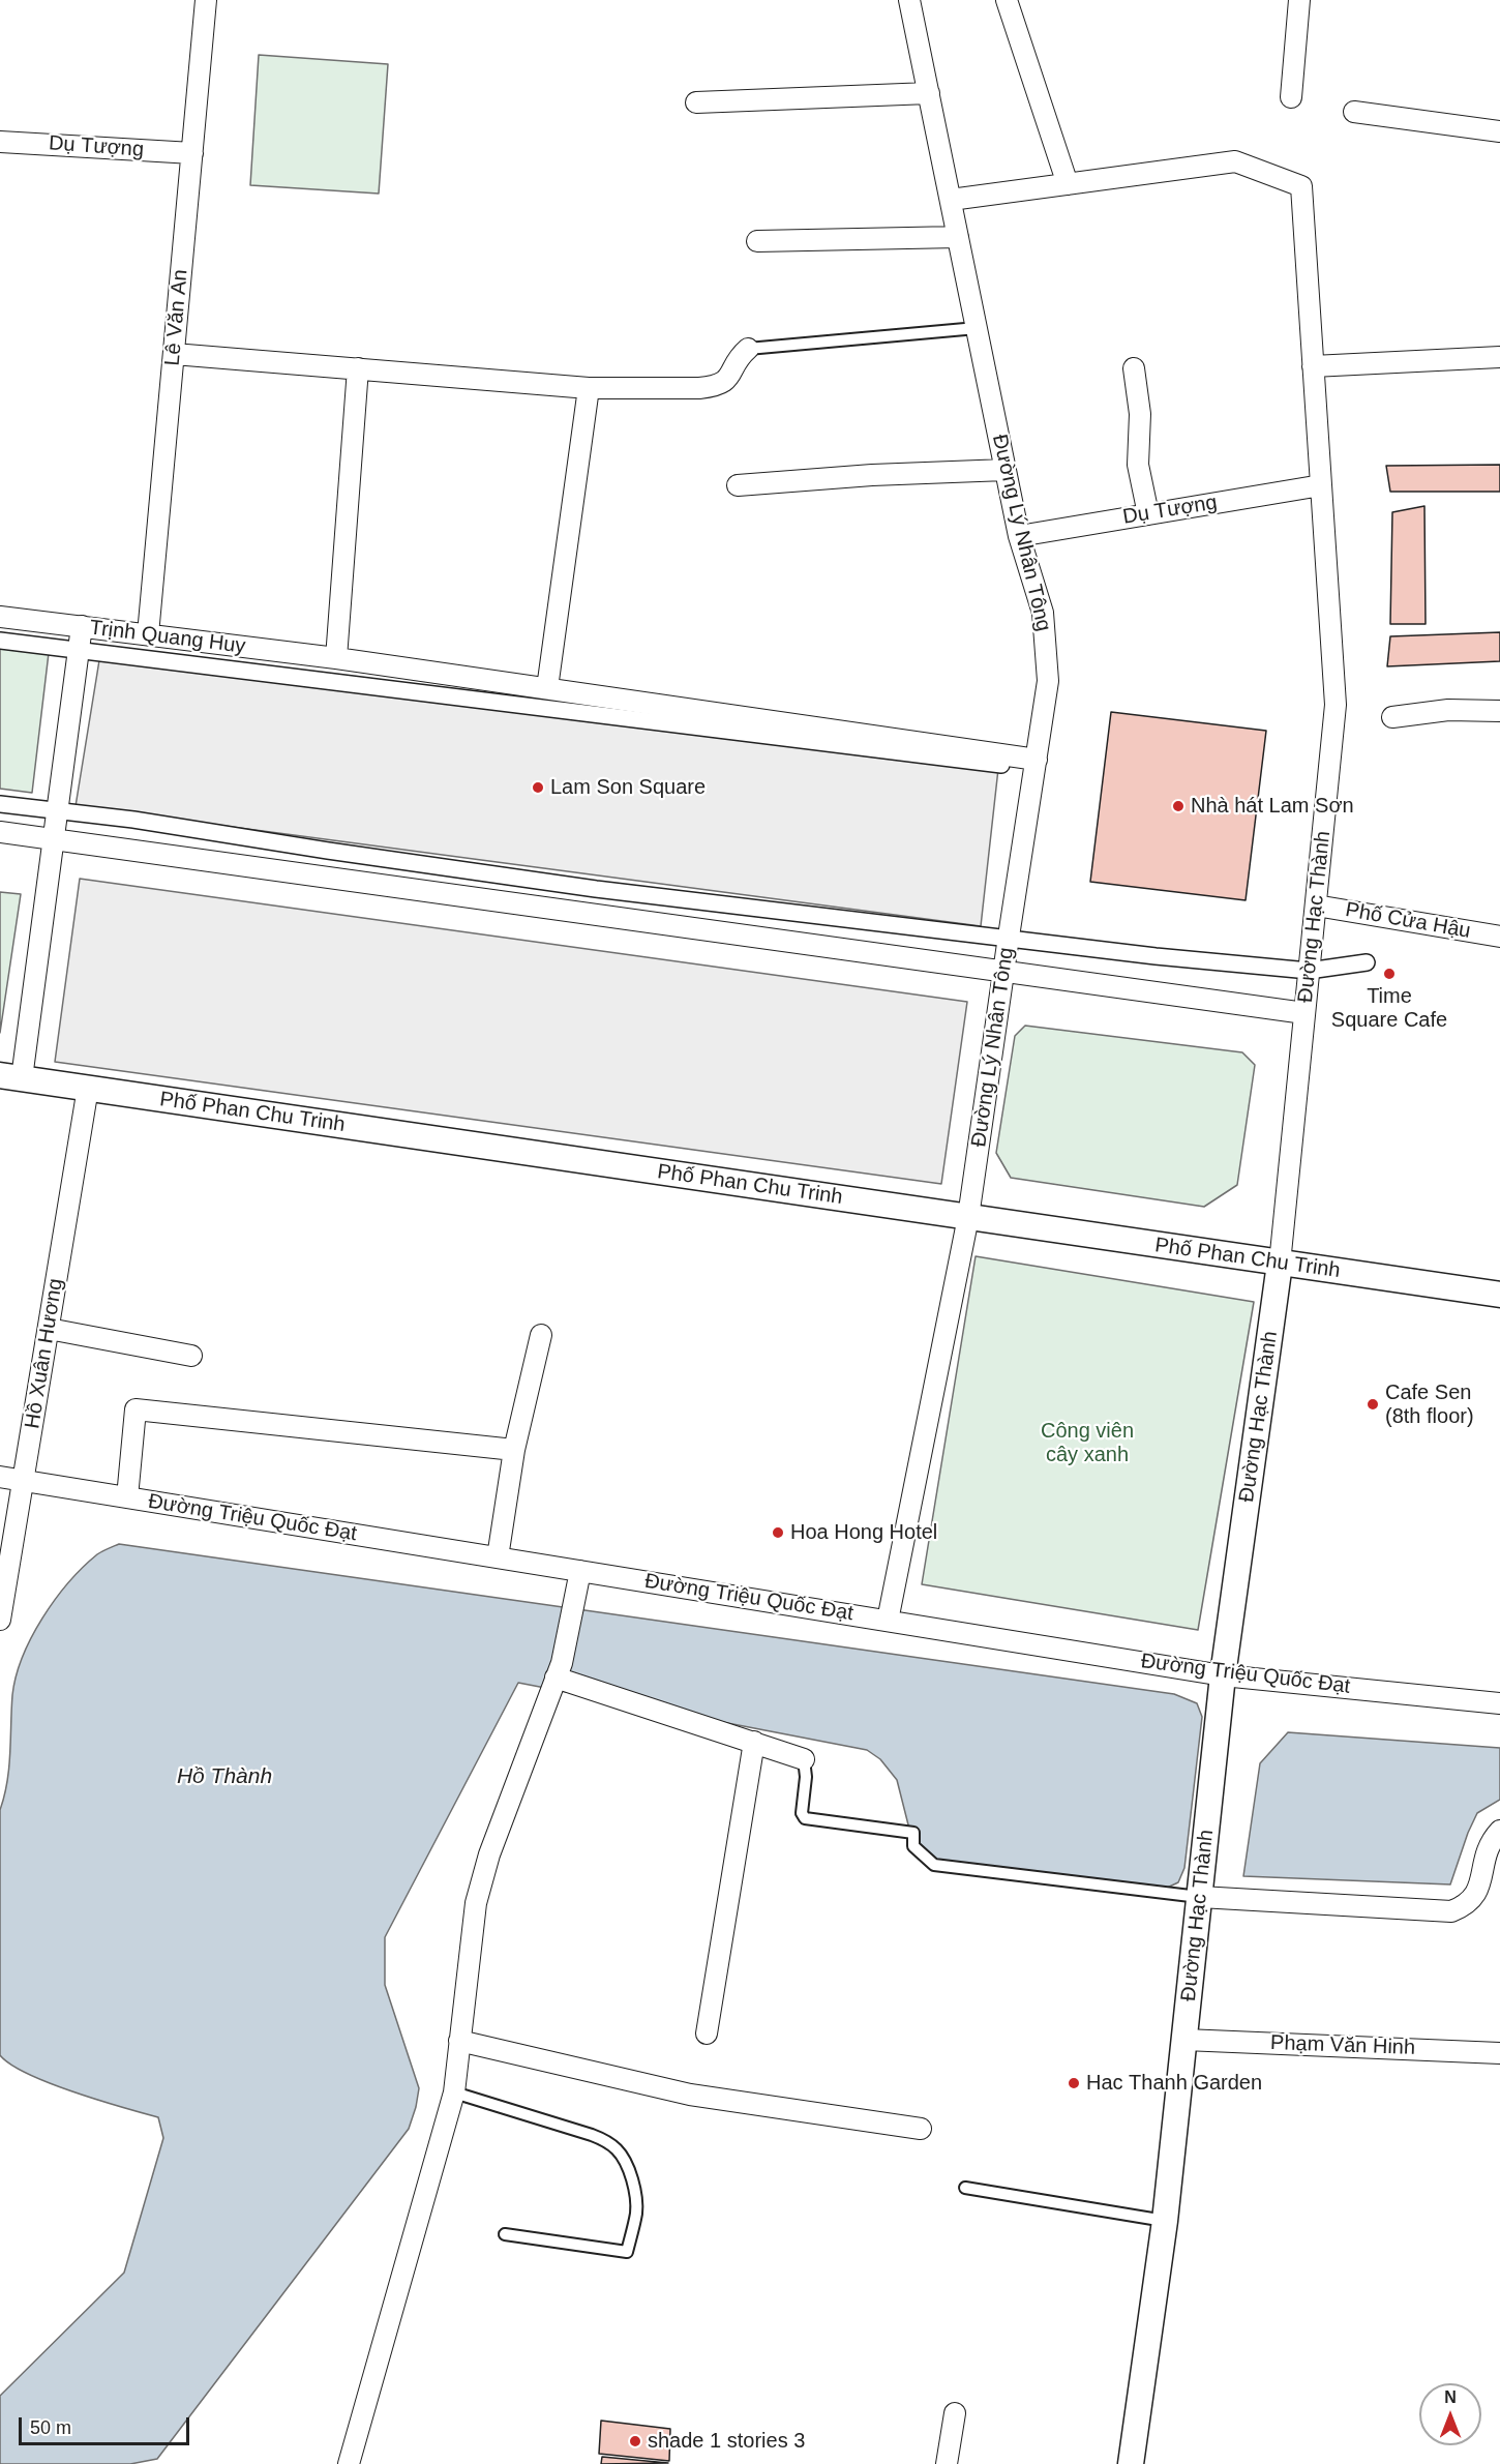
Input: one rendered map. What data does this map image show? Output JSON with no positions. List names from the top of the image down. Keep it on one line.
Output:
{"streets":{"street":["Dụ Tượng","Lê Văn An","Đường Lý Nhân Tông","Trịnh Quang Huy","Đường Hạc Thành","Phố Cửa Hậu","Phố Phan Chu Trinh","Hồ Xuân Hương","Đường Triệu Quốc Đạt","Phạm Văn Hinh"]},"crossings":[["Dụ Tượng","Lê Văn An"],["Dụ Tượng","Đường Lý Nhân Tông"],["Dụ Tượng","Đường Hạc Thành"],["Lê Văn An","Trịnh Quang Huy"],["Đường Lý Nhân Tông","Trịnh Quang Huy"],["Đường Lý Nhân Tông","Phố Phan Chu Trinh"],["Đường Lý Nhân Tông","Đường Triệu Quốc Đạt"],["Đường Hạc Thành","Phố Cửa Hậu"],["Đường Hạc Thành","Phố Phan Chu Trinh"],["Đường Hạc Thành","Đường Triệu Quốc Đạt"],["Đường Hạc Thành","Phạm Văn Hinh"],["Phố Phan Chu Trinh","Hồ Xuân Hương"],["Hồ Xuân Hương","Đường Triệu Quốc Đạt"]],"water":["Hồ Thành"],"parks":["Công viên cây xanh"],"places":["Lam Son Square","Nhà hát Lam Sơn","Time Square Cafe","Cafe Sen (8th floor)","Hoa Hong Hotel","Hac Thanh Garden","shade 1 stories 3"],"scale_bar":"50 m","north":"top"}
